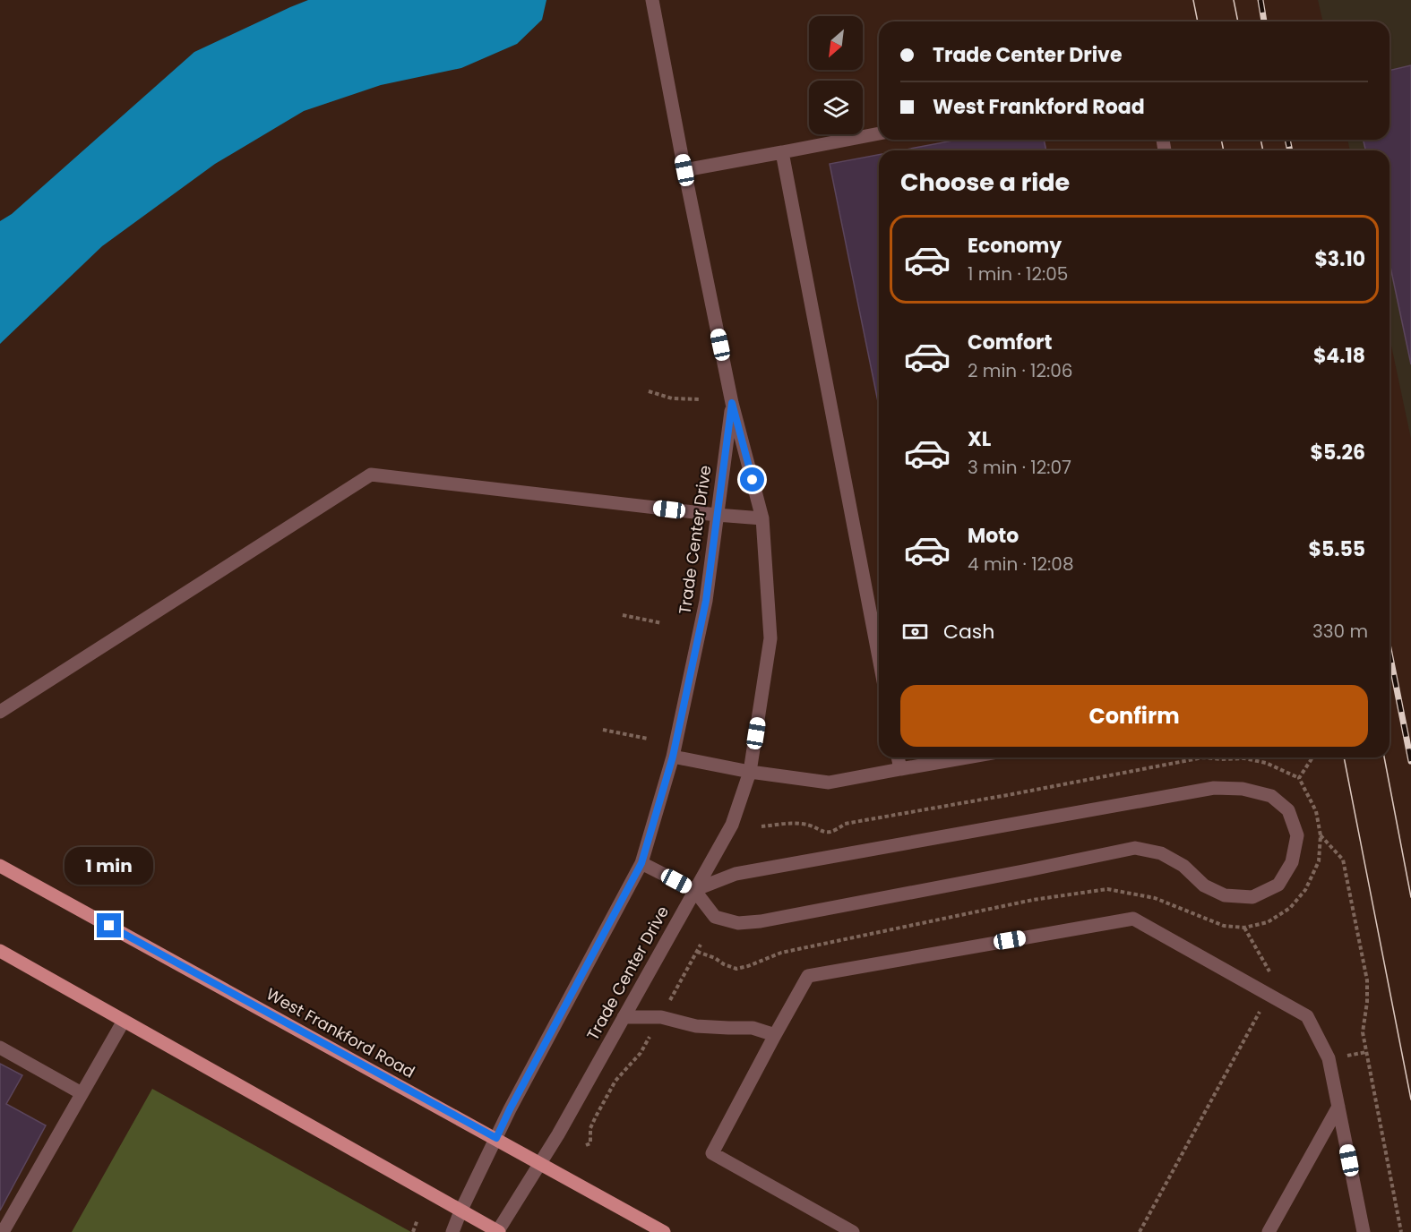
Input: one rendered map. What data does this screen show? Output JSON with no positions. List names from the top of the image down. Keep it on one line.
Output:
{"streets":{"main road":["West Frankford Road"],"street":["Trade Center Drive"]},"crossings":[["Trade Center Drive","West Frankford Road"]],"north":"bottom left","page":{"banner":["Trade Center Drive","West Frankford Road"],"heading":"Choose a ride","list":[{"name":"Economy","note":"1 min · 12:05","value":"$3.10"},{"name":"Comfort","note":"2 min · 12:06","value":"$4.18"},{"name":"XL","note":"3 min · 12:07","value":"$5.26"},{"name":"Moto","note":"4 min · 12:08","value":"$5.55"}],"pay":["Cash","330 m"],"buttons":"Confirm","bubble":"1 min"}}
